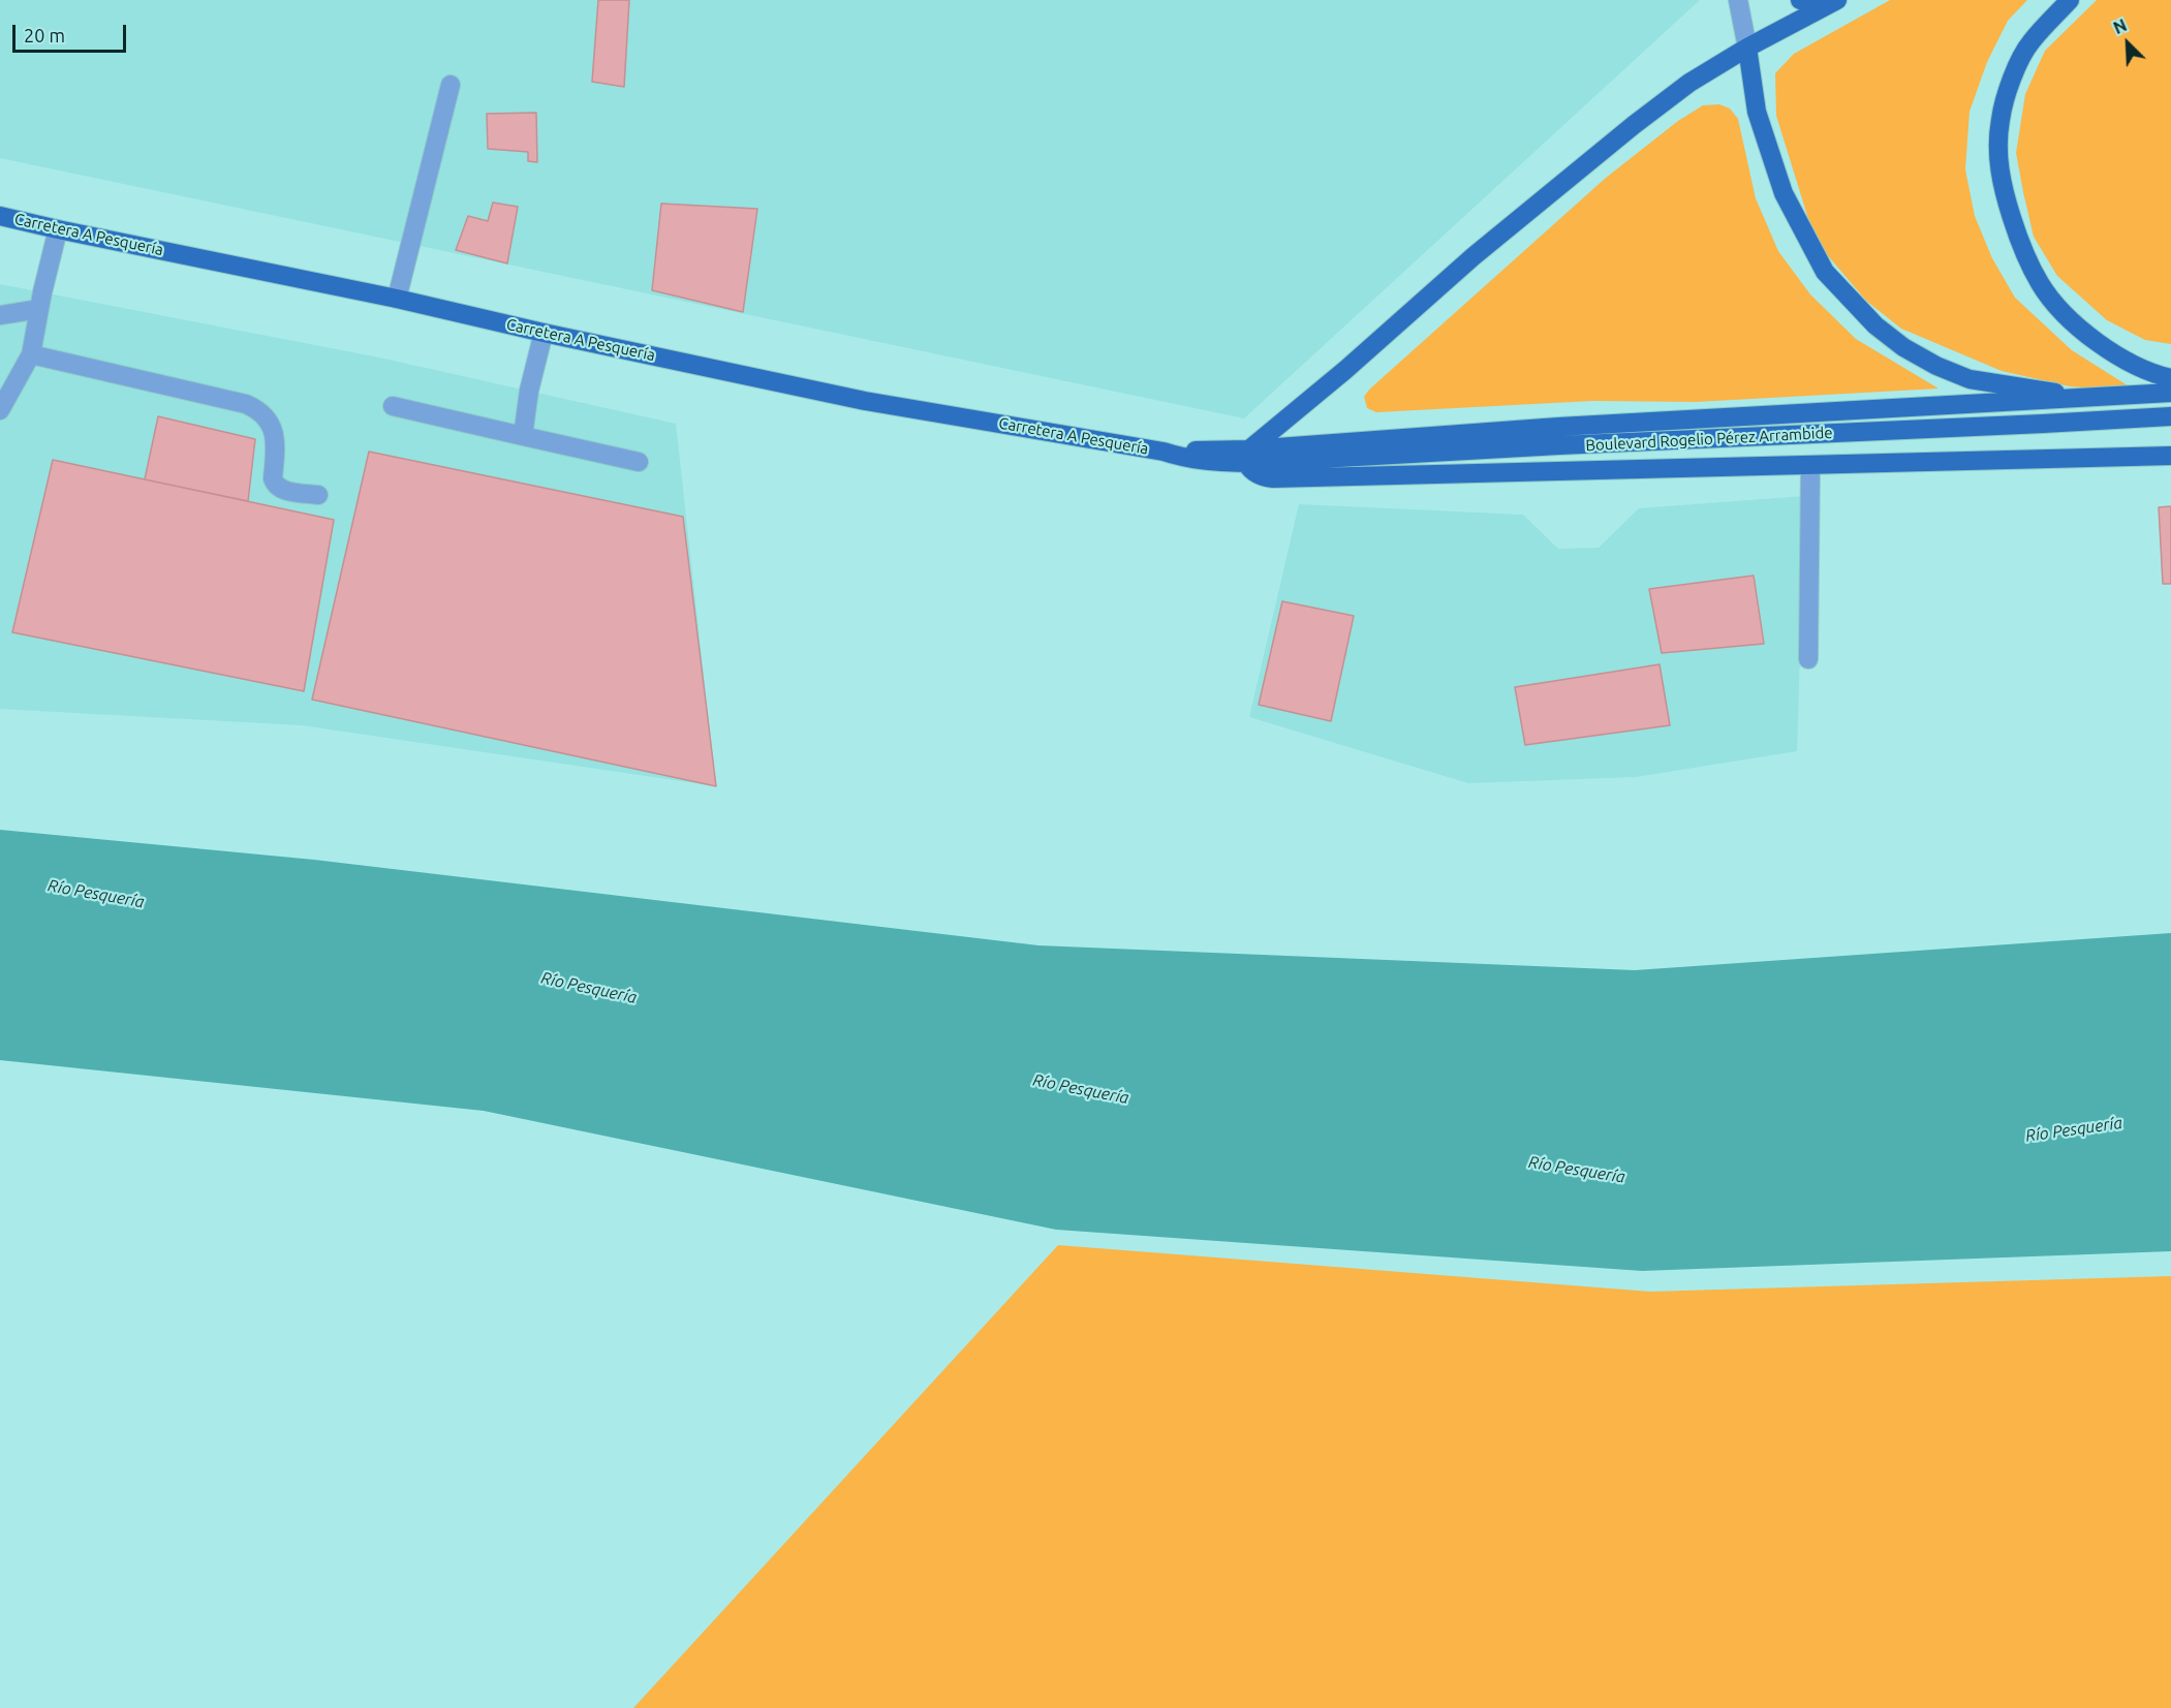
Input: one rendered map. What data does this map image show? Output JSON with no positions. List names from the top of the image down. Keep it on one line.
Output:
{"streets":{"main road":["Carretera A Pesquería","Boulevard Rogelio Pérez Arrambide"]},"crossings":[["Carretera A Pesquería","Boulevard Rogelio Pérez Arrambide"]],"water":["Río Pesquería"],"scale_bar":"20 m","north":"top left"}
